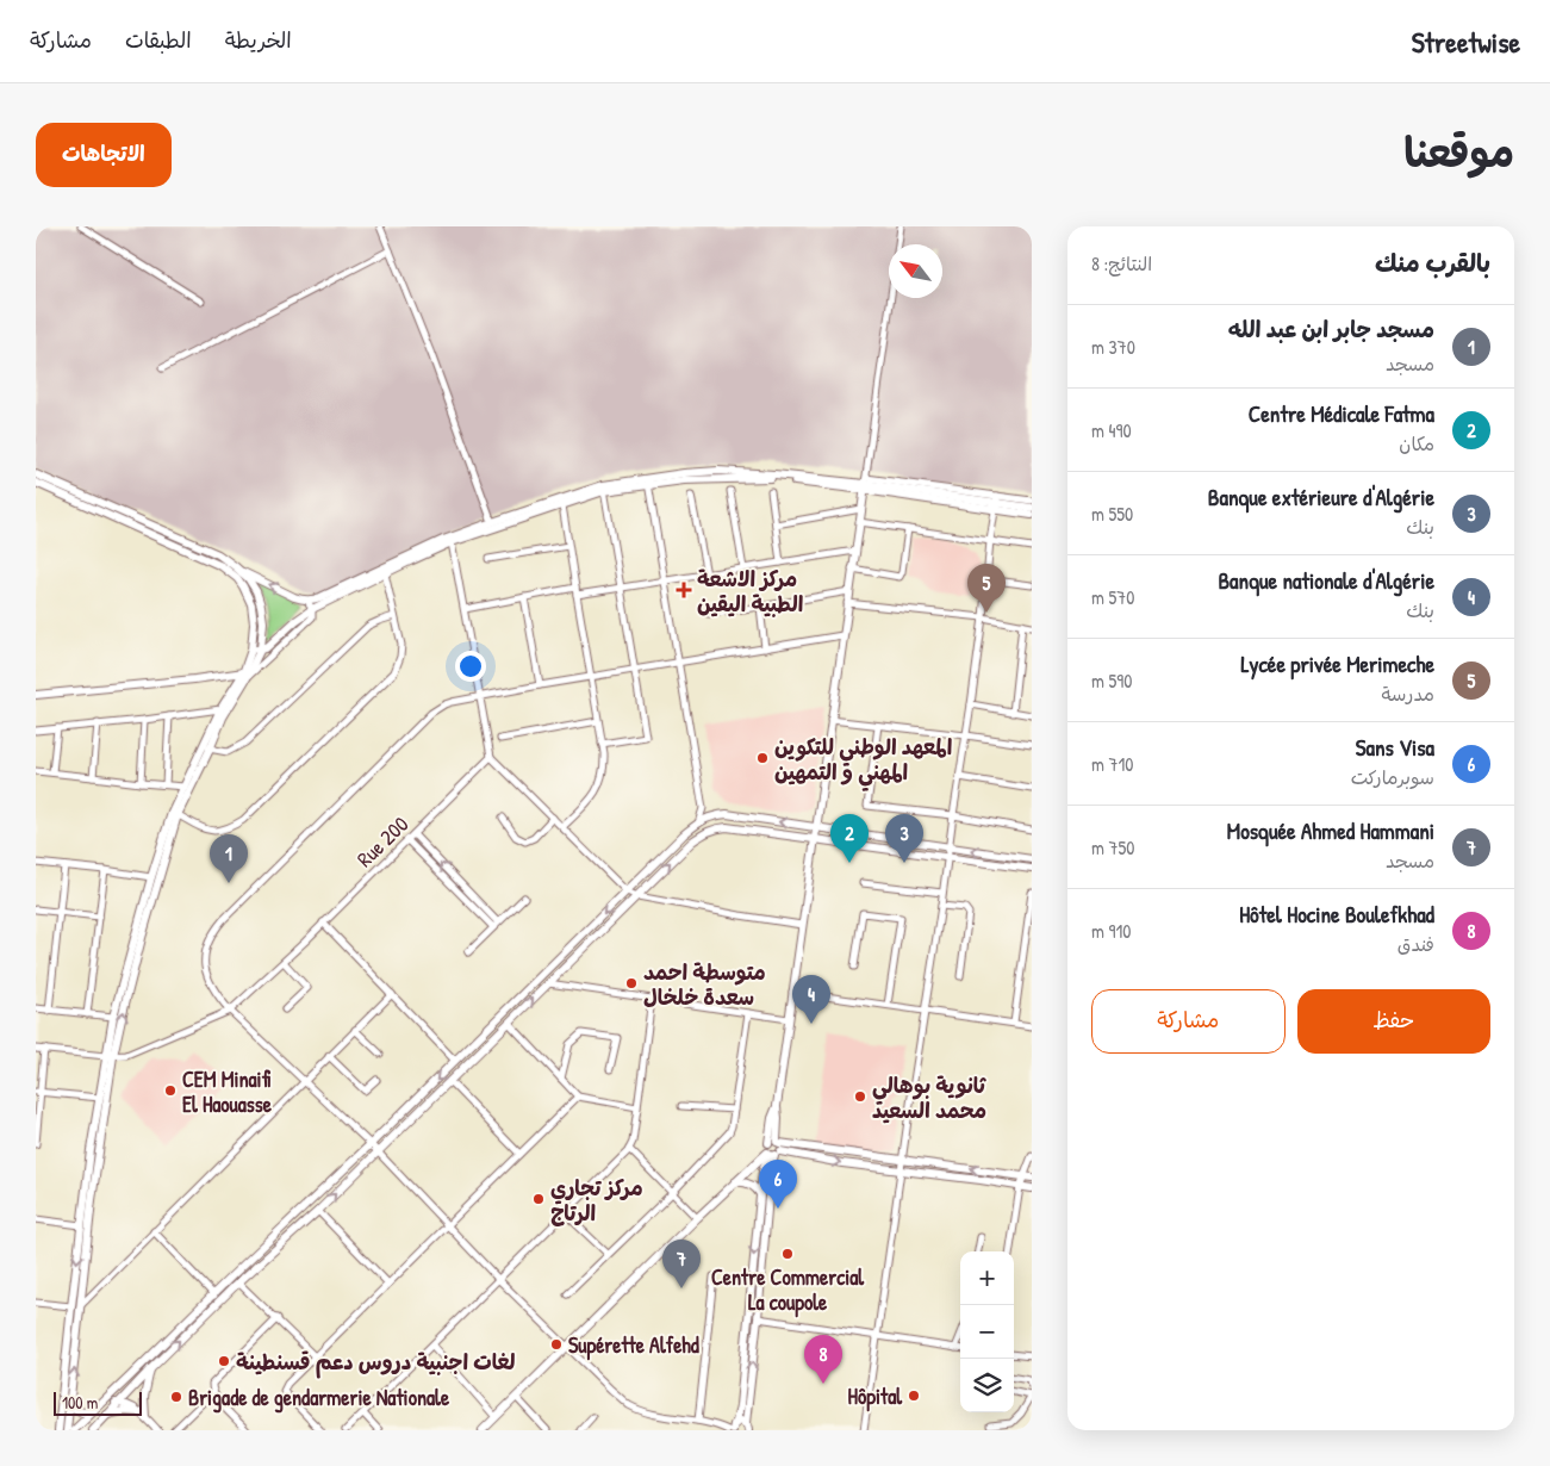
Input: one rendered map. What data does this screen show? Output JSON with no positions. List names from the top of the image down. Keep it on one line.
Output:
{"streets":{"street":["Rue 200"]},"places":{"health":["مركز الاشعة الطبية اليقين"],"other":["المعهد الوطني للتكوين المهني و التمهين","متوسطة احمد سعدة خلخال","CEM Minaifi El Haouasse","ثانوية بوهالي محمد السعيد","مركز تجاري الرتاج","Centre Commercial La coupole","Supérette Alfehd","لغات اجنبية دروس دعم قسنطينة","Hôpital","Brigade de gendarmerie Nationale"]},"scale_bar":"100 m","north":"top left","page":{"header":"Streetwise","nav":["الخريطة","الطبقات","مشاركة"],"title":"موقعنا","buttons":["الاتجاهات",["حفظ","مشاركة"]],"heading":["بالقرب منك","النتائج: 8"],"list":[{"mark":"1","name":"مسجد جابر ابن عبد الله","note":"مسجد","value":"370 m"},{"mark":"2","name":"Centre Médicale Fatma","note":"مكان","value":"490 m"},{"mark":"3","name":"Banque extérieure d'Algérie","note":"بنك","value":"550 m"},{"mark":"4","name":"Banque nationale d'Algérie","note":"بنك","value":"570 m"},{"mark":"5","name":"Lycée privée Merimeche","note":"مدرسة","value":"590 m"},{"mark":"6","name":"Sans Visa","note":"سوبرماركت","value":"710 m"},{"mark":"7","name":"Mosquée Ahmed Hammani","note":"مسجد","value":"750 m"},{"mark":"8","name":"Hôtel Hocine Boulefkhad","note":"فندق","value":"910 m"}],"pins":["5","2","3","1","4","6","7","8"],"map_buttons":["+","−"],"scale":"100 m"}}
